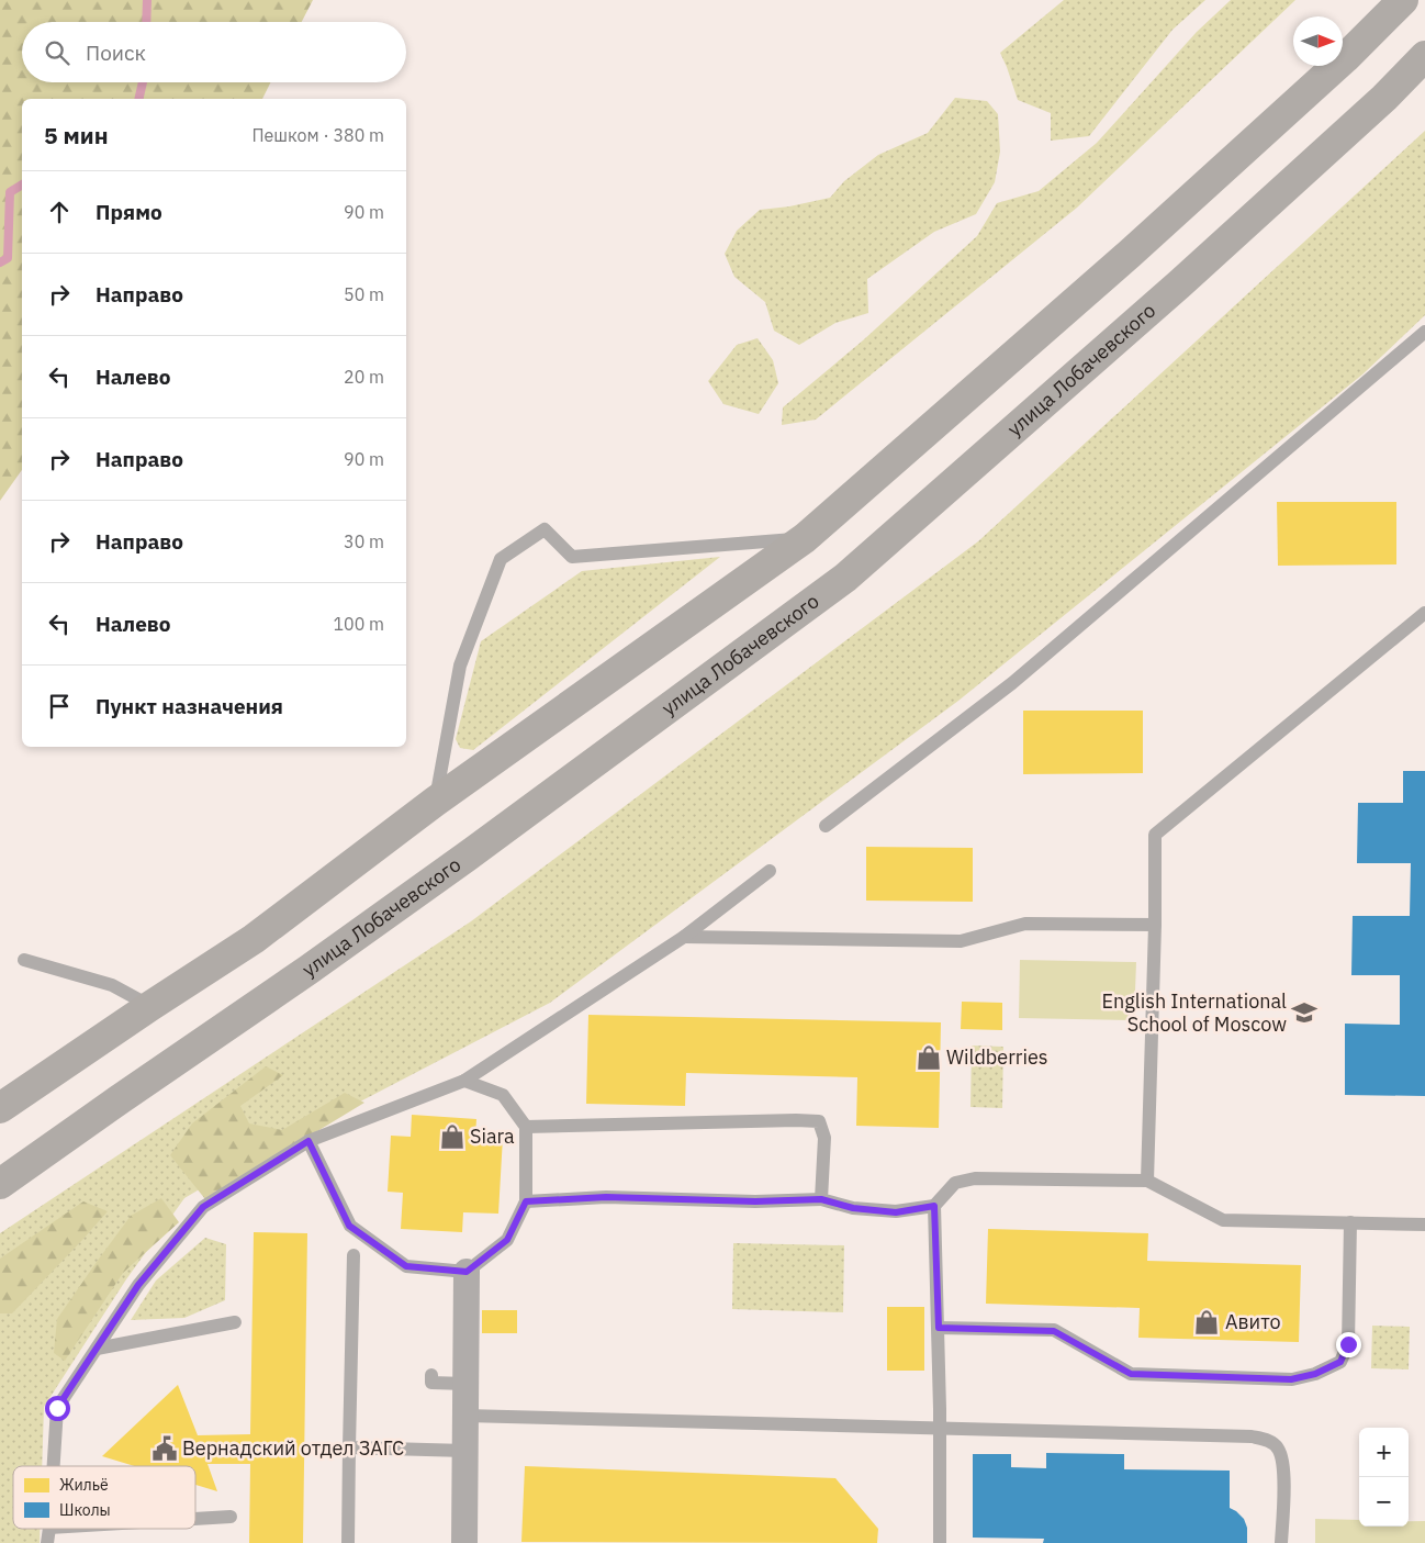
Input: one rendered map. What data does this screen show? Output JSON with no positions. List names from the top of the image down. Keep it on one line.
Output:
{"streets":{"main road":["улица Лобачевского"]},"places":{"school or university":["English International School of Moscow"],"shop":["Wildberries","Siara","Авито"],"public building":["Вернадский отдел ЗАГС"]},"legend":["Жильё","Школы"],"north":"right","page":{"search":"Поиск","heading":["5 мин","Пешком · 380 m"],"list":[["Прямо","90 m"],["Направо","50 m"],["Налево","20 m"],["Направо","90 m"],["Направо","30 m"],["Налево","100 m"],"Пункт назначения"],"map_buttons":["+","−"]}}
